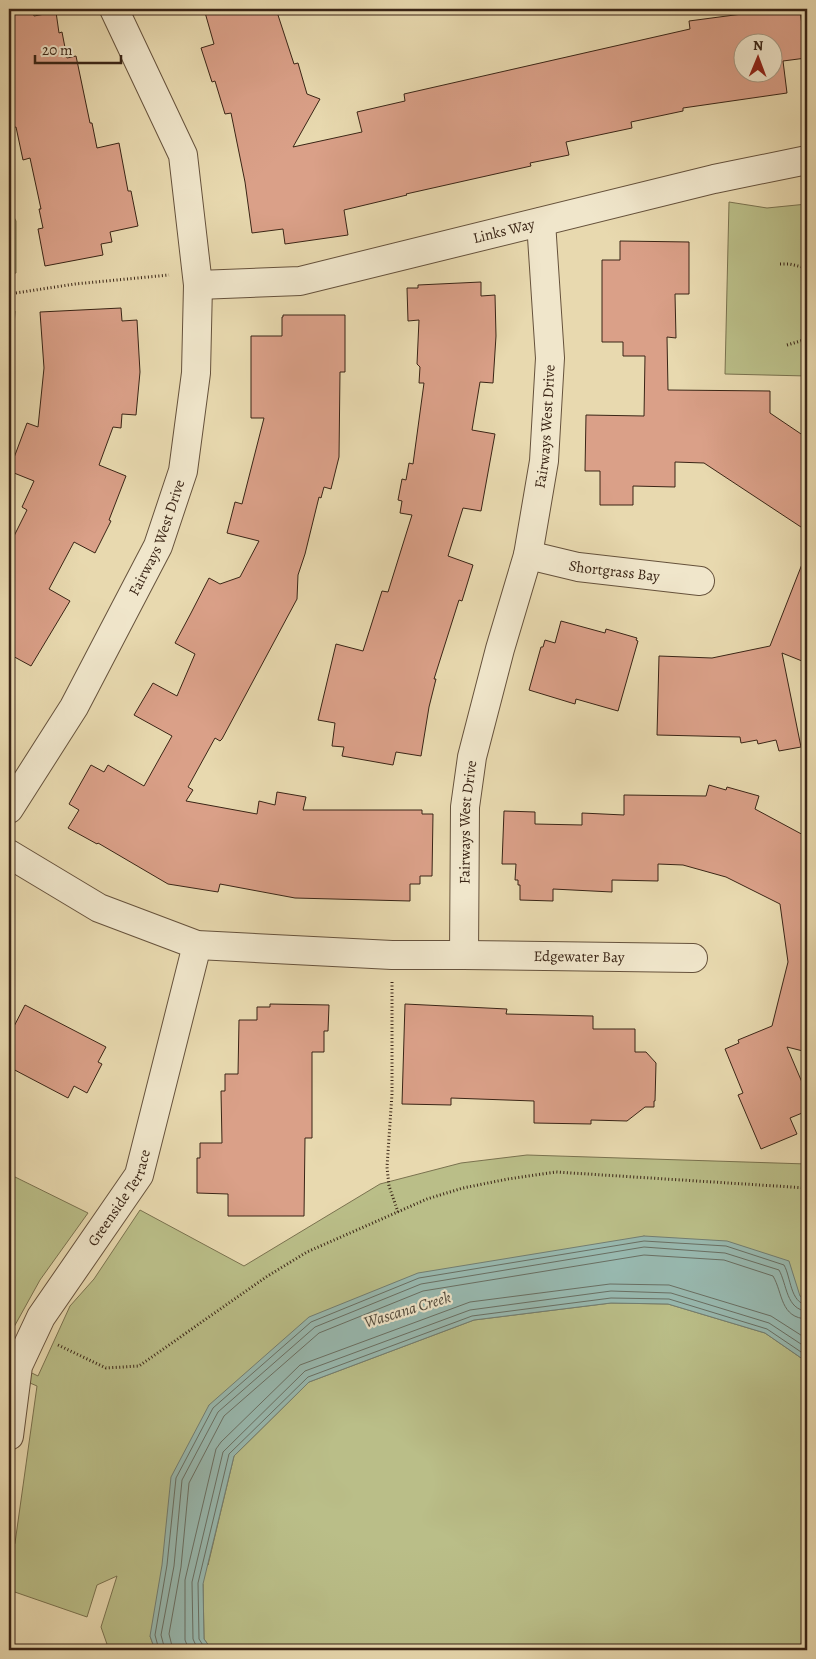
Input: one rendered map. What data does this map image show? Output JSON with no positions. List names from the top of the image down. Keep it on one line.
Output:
{"streets":{"street":["Links Way","Fairways West Drive","Shortgrass Bay","Edgewater Bay","Greenside Terrace"]},"crossings":[["Links Way","Fairways West Drive"],["Fairways West Drive","Shortgrass Bay"],["Fairways West Drive","Edgewater Bay"]],"water":["Wascana Creek"],"scale_bar":"20 m","north":"top"}
